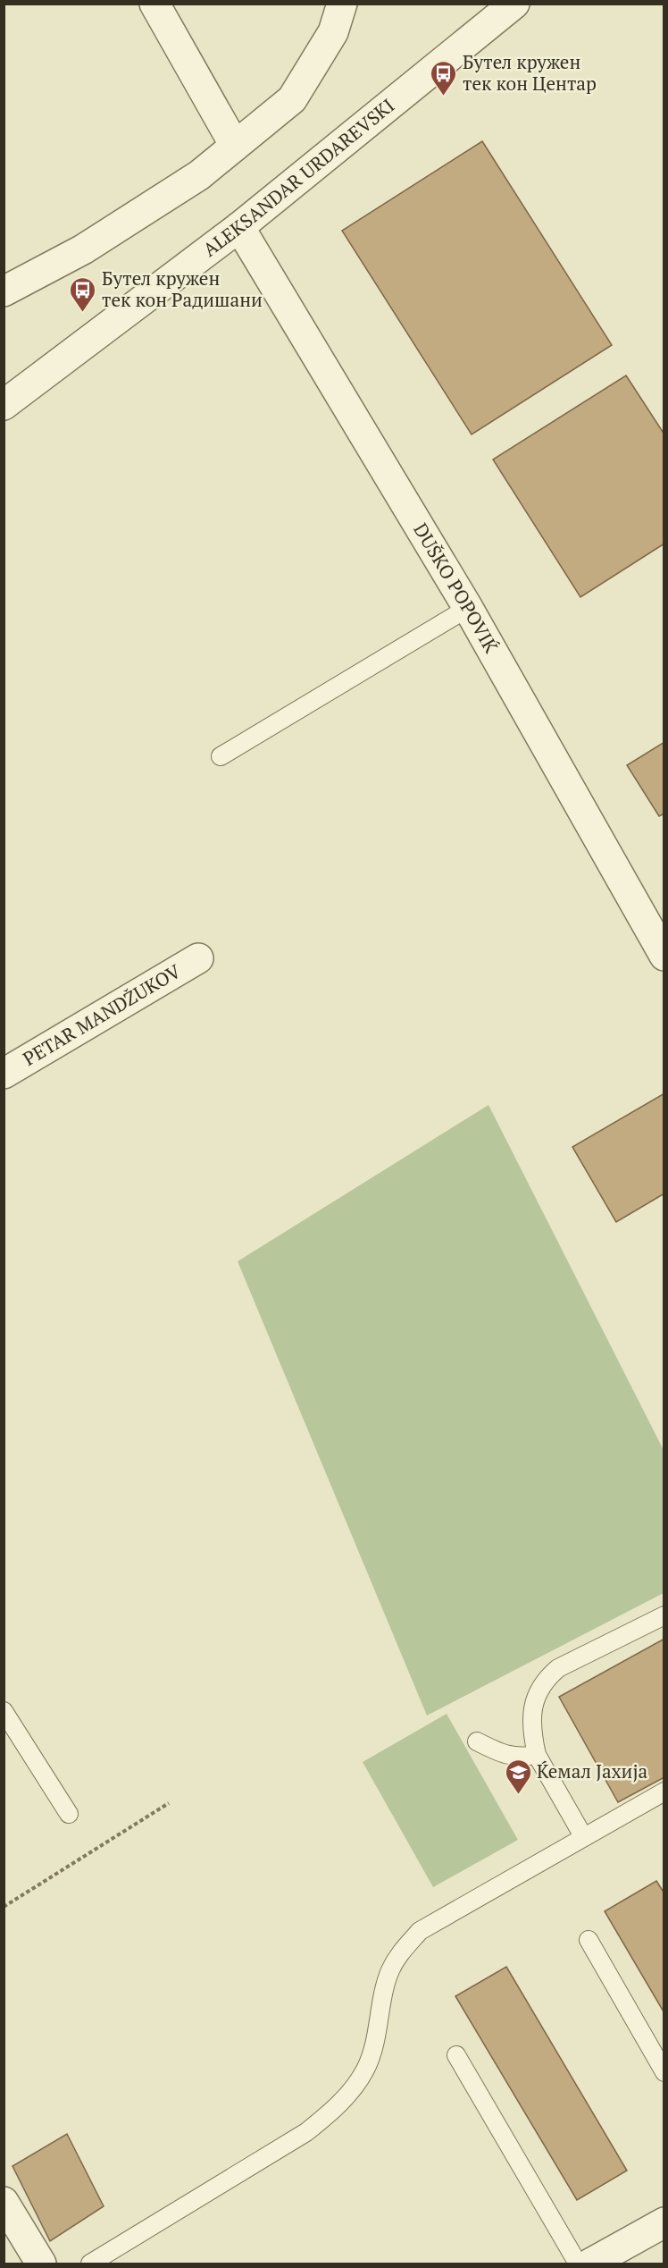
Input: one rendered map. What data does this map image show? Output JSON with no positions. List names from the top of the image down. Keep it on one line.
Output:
{"streets":{"street":["ALEKSANDAR URDAREVSKI","DUŠKO POPOVIḰ","PETAR MANDŽUKOV"]},"crossings":[["ALEKSANDAR URDAREVSKI","DUŠKO POPOVIḰ"]],"places":{"bus stop":["Бутел кружен тек кон Центар","Бутел кружен тек кон Радишани"],"school or university":["Ќемал Јахија"]}}
